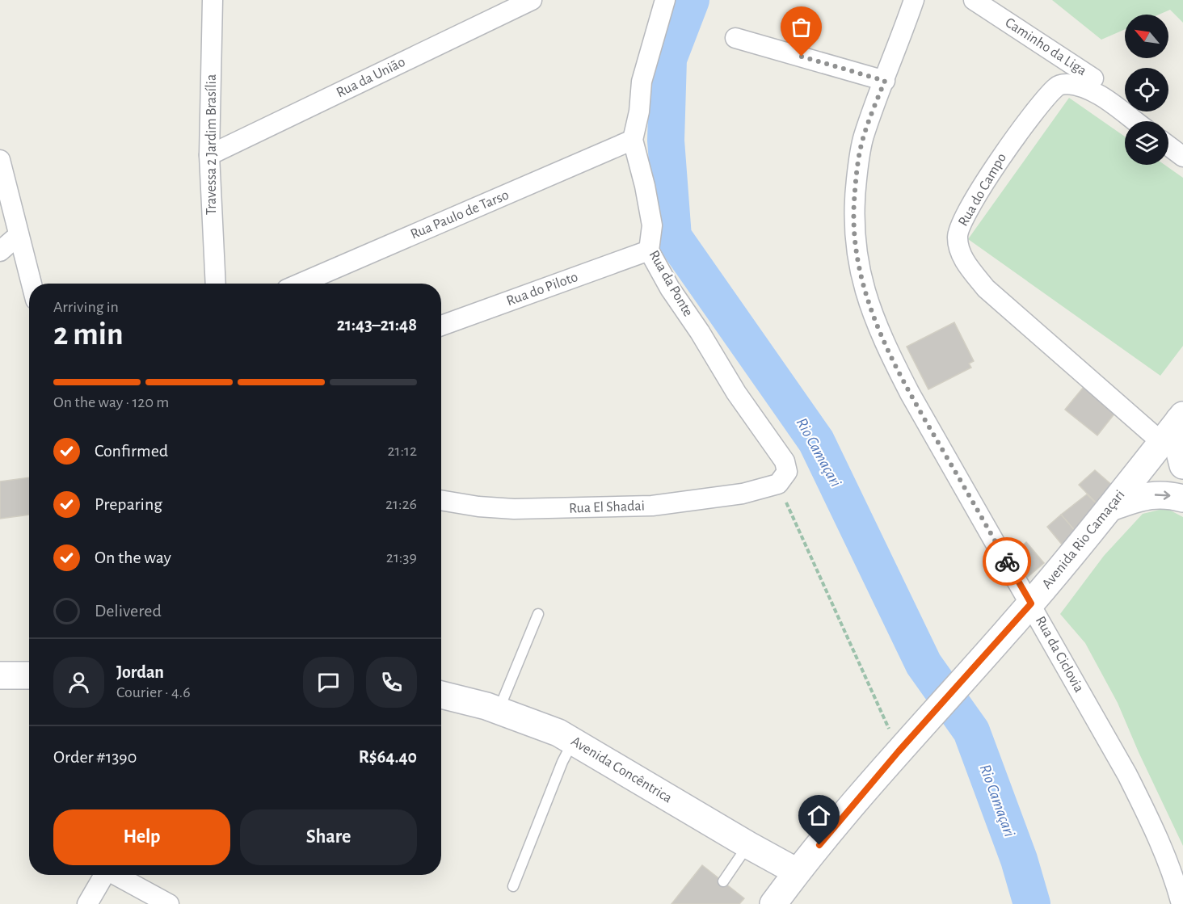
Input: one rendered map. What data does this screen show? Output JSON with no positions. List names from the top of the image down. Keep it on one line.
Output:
{"streets":{"street":["Caminho da Liga","Rua da União","Travessa 2 Jardim Brasília","Rua do Campo","Rua Paulo de Tarso","Rua da Ponte","Rua do Piloto","Rua El Shadai","Avenida Rio Camaçari","Rua da Ciclovia","Avenida Concêntrica"]},"crossings":[["Rua da União","Travessa 2 Jardim Brasília"],["Rua do Campo","Avenida Rio Camaçari"],["Rua Paulo de Tarso","Rua da Ponte"],["Rua da Ponte","Rua do Piloto"],["Rua da Ponte","Rua El Shadai"],["Avenida Rio Camaçari","Rua da Ciclovia"],["Avenida Rio Camaçari","Avenida Concêntrica"]],"water":["Rio Camaçari"],"north":"top left","page":{"heading":["2 min","Arriving in","21:43–21:48"],"panel":["Jordan","Courier · 4.6","Order #1390","R$64.40"],"bar":"On the way · 120 m","list":[["Confirmed","21:12"],["Preparing","21:26"],["On the way","21:39"],"Delivered"],"buttons":["Help","Share"]}}
